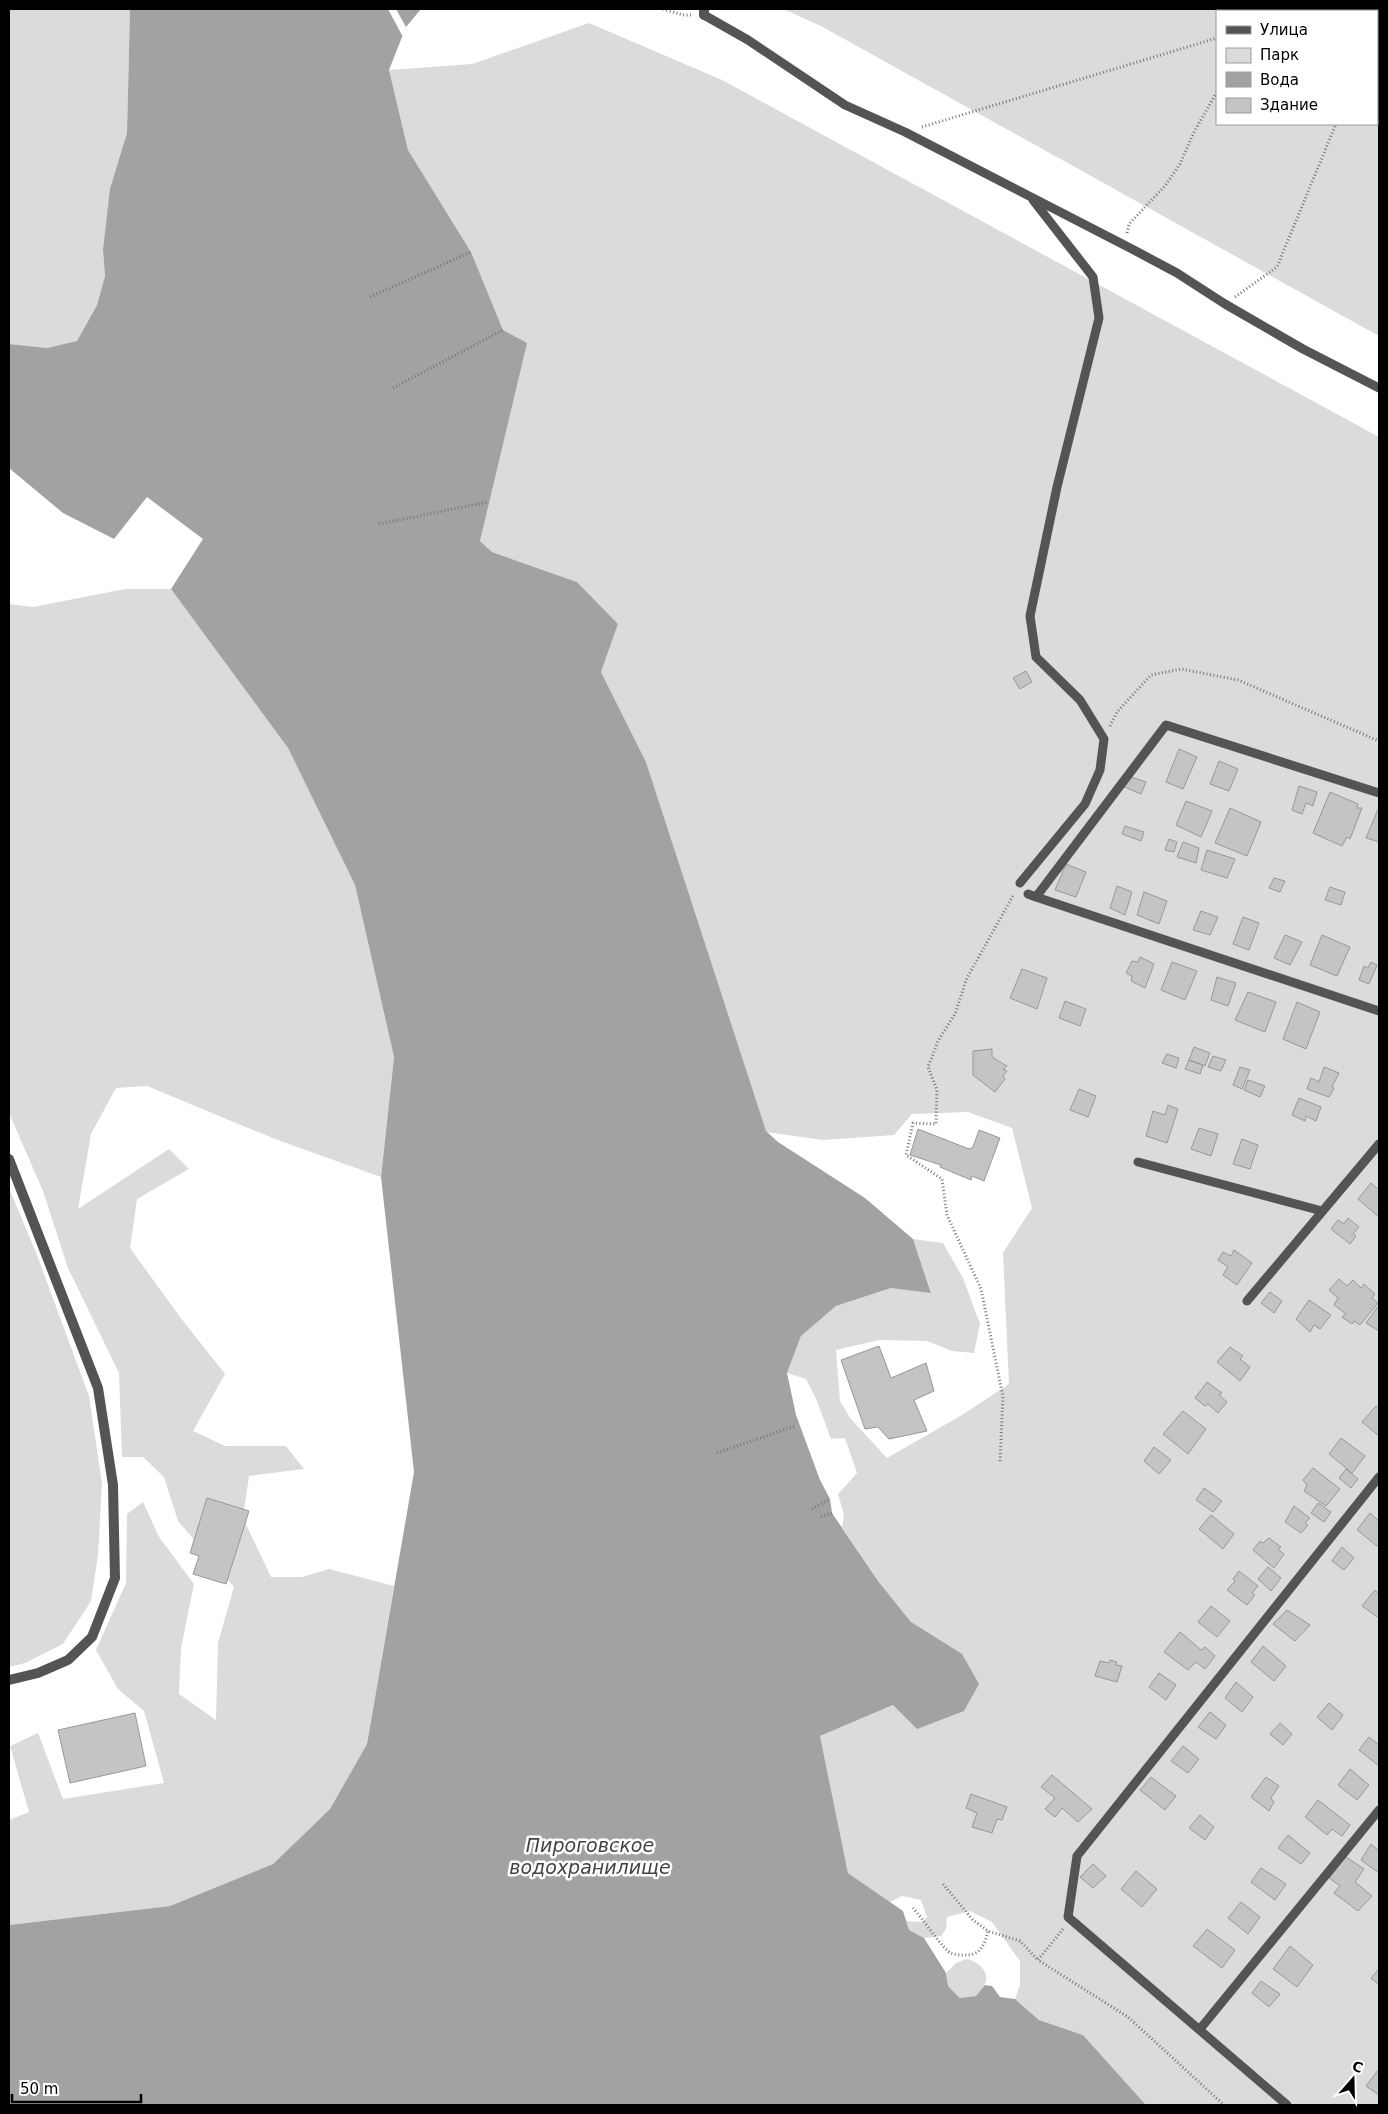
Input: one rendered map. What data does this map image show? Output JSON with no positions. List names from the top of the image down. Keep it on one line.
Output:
{"water":["Пироговское водохранилище"],"legend":["Улица","Парк","Вода","Здание"],"scale_bar":"50 m","north":"top"}
